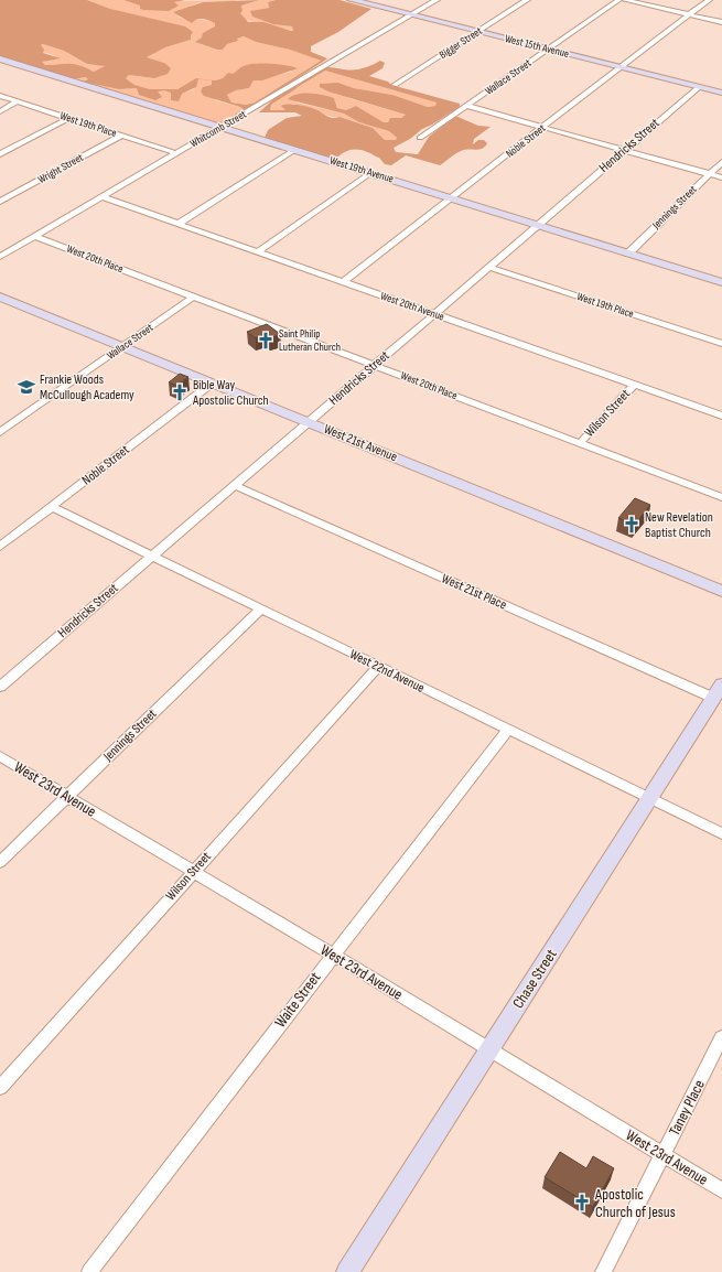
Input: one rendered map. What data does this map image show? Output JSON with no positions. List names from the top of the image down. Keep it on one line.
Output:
{"streets":{"street":["Bigger Street","West 15th Avenue","Wallace Street","West 19th Place","Whitcomb Street","Noble Street","Hendricks Street","Wright Street","West 19th Avenue","Jennings Street","West 20th Place","West 20th Avenue","Wilson Street","West 21st Avenue","West 21st Place","West 22nd Avenue","West 23rd Avenue","Chase Street","Waite Street","Taney Place"]},"crossings":[["Bigger Street","West 15th Avenue"],["West 15th Avenue","Wallace Street"],["West 15th Avenue","Whitcomb Street"],["West 15th Avenue","Noble Street"],["West 15th Avenue","Hendricks Street"],["Wallace Street","West 20th Place"],["Wallace Street","West 21st Avenue"],["West 19th Place","Whitcomb Street"],["West 19th Place","Hendricks Street"],["West 19th Place","Wright Street"],["Whitcomb Street","West 19th Avenue"],["Whitcomb Street","West 20th Place"],["Whitcomb Street","West 20th Avenue"],["Noble Street","West 19th Avenue"],["Noble Street","West 20th Avenue"],["Noble Street","West 21st Avenue"],["Noble Street","West 22nd Avenue"],["Hendricks Street","West 19th Avenue"],["Hendricks Street","West 20th Place"],["Hendricks Street","West 20th Avenue"],["Hendricks Street","West 21st Avenue"],["Hendricks Street","West 21st Place"],["Hendricks Street","West 22nd Avenue"],["West 19th Avenue","Jennings Street"],["Jennings Street","West 22nd Avenue"],["Jennings Street","West 23rd Avenue"],["West 20th Place","Wilson Street"],["West 20th Avenue","Wilson Street"],["Wilson Street","West 22nd Avenue"],["Wilson Street","West 23rd Avenue"],["West 21st Place","Chase Street"],["West 22nd Avenue","Chase Street"],["West 22nd Avenue","Waite Street"],["West 23rd Avenue","Chase Street"],["West 23rd Avenue","Waite Street"],["West 23rd Avenue","Taney Place"]],"places":{"church":["Saint Philip Lutheran Church","Bible Way Apostolic Church","New Revelation Baptist Church","Apostolic Church of Jesus"],"school or university":["Frankie Woods McCullough Academy"]}}
